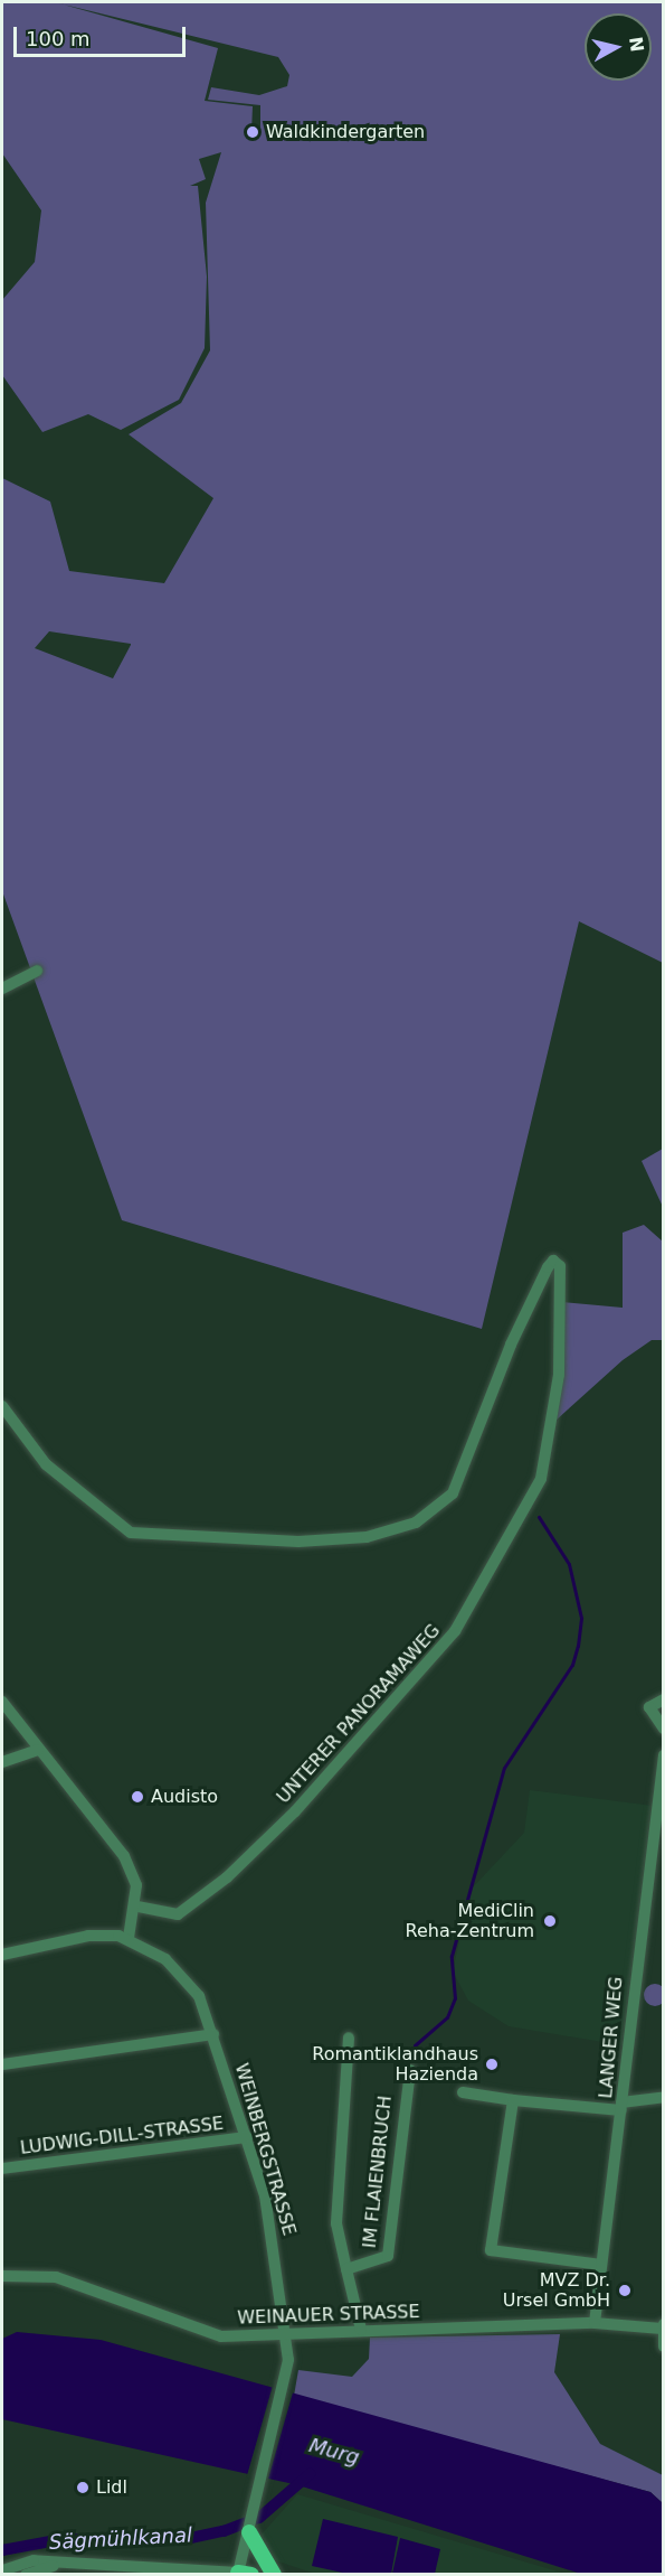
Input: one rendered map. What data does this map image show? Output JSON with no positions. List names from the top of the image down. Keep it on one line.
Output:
{"streets":{"street":["UNTERER PANORAMAWEG","LANGER WEG","LUDWIG-DILL-STRASSE","WEINBERGSTRASSE","IM FLAIENBRUCH","WEINAUER STRASSE"]},"crossings":[["LANGER WEG","WEINAUER STRASSE"],["LUDWIG-DILL-STRASSE","WEINBERGSTRASSE"],["WEINBERGSTRASSE","WEINAUER STRASSE"],["IM FLAIENBRUCH","WEINAUER STRASSE"]],"water":["Murg","Sägmühlkanal"],"places":["Waldkindergarten","Audisto","MediClin Reha-Zentrum","Romantiklandhaus Hazienda","MVZ Dr. Ursel GmbH","Lidl"],"scale_bar":"100 m","north":"right"}
